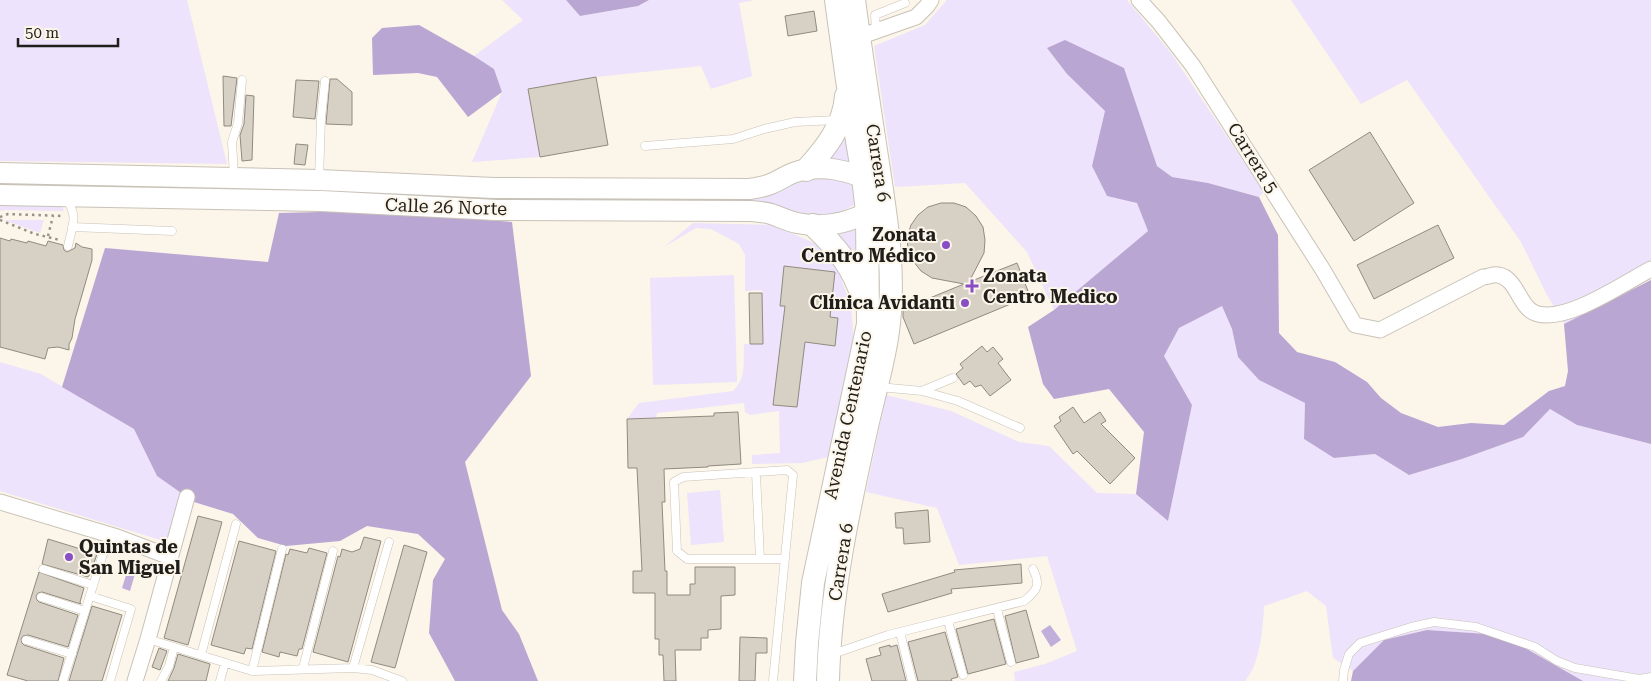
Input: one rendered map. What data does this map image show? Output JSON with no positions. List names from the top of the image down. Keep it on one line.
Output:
{"streets":{"main road":["Carrera 6","Avenida Centenario"],"street":["Carrera 5","Calle 26 Norte"]},"crossings":[["Carrera 6","Calle 26 Norte"],["Carrera 6","Avenida Centenario"],["Calle 26 Norte","Avenida Centenario"]],"places":{"other":["Zonata Centro Médico","Clínica Avidanti","Quintas de San Miguel"],"health":["Zonata Centro Medico"]},"scale_bar":"50 m"}
